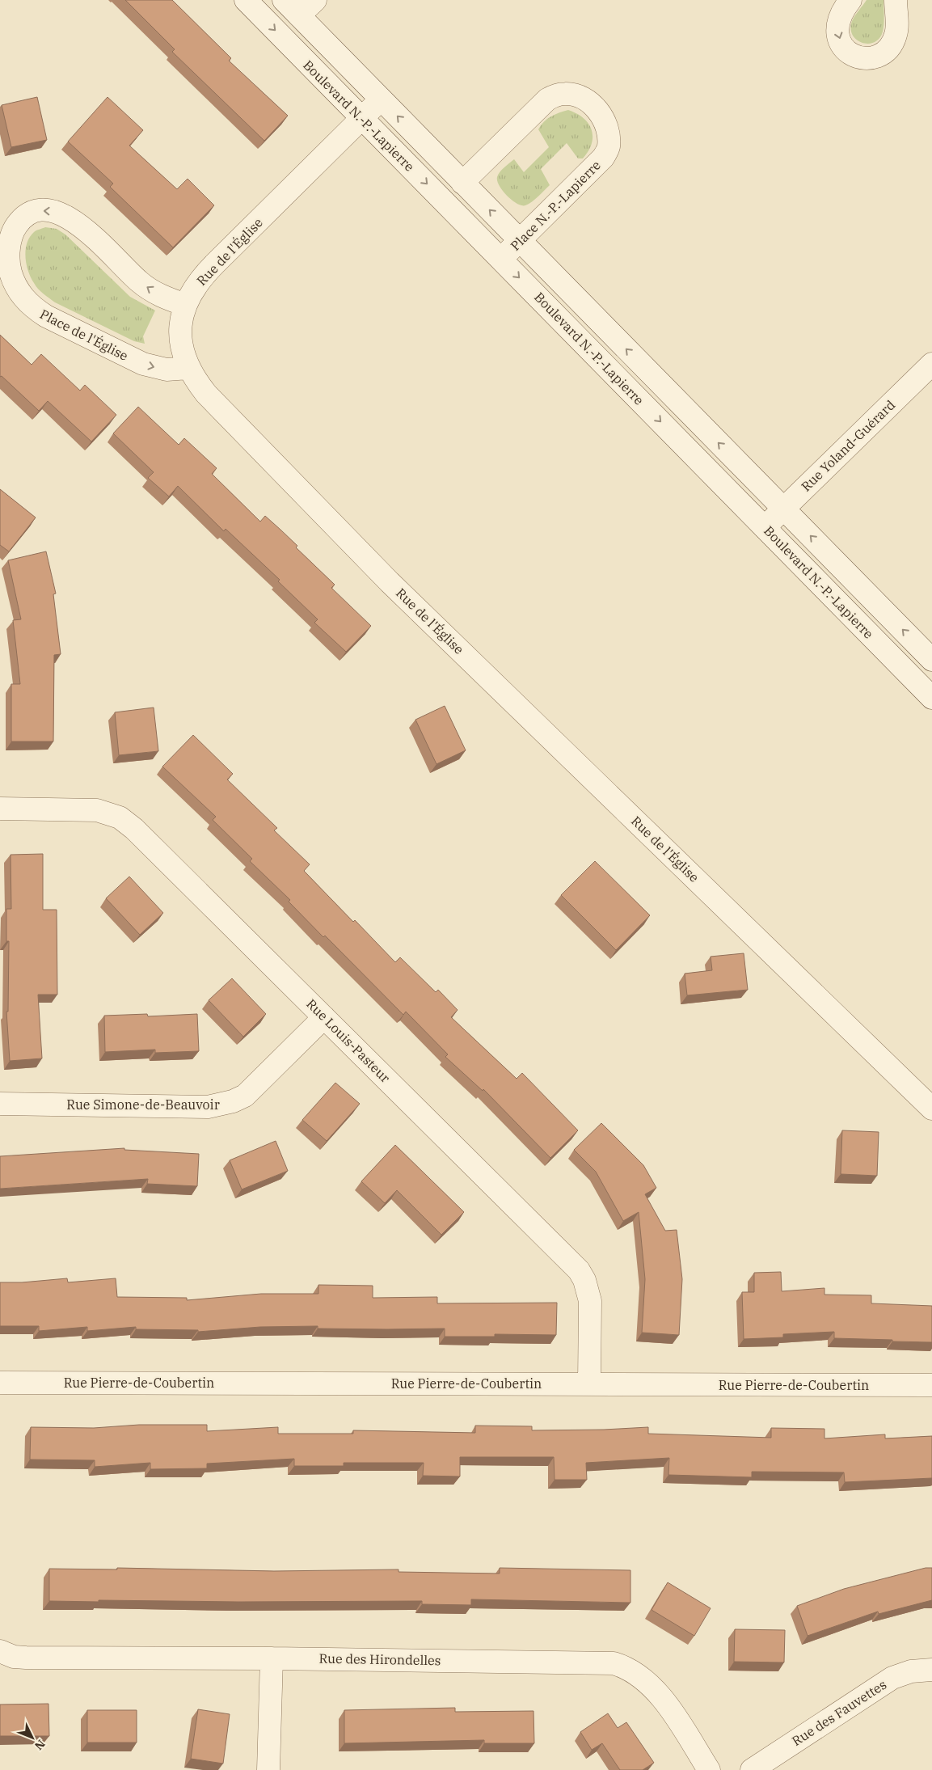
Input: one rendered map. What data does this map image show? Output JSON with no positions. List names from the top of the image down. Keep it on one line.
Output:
{"streets":{"street":["Boulevard N.-P.-Lapierre","Place N.-P.-Lapierre","Rue de l'Église","Place de l'Église","Rue Yoland-Guérard","Rue Louis-Pasteur","Rue Simone-de-Beauvoir","Rue Pierre-de-Coubertin","Rue des Hirondelles","Rue des Fauvettes"]},"crossings":[["Boulevard N.-P.-Lapierre","Place N.-P.-Lapierre"],["Boulevard N.-P.-Lapierre","Rue de l'Église"],["Boulevard N.-P.-Lapierre","Rue Yoland-Guérard"],["Rue de l'Église","Place de l'Église"],["Rue Louis-Pasteur","Rue Simone-de-Beauvoir"],["Rue Louis-Pasteur","Rue Pierre-de-Coubertin"]],"north":"bottom right"}
